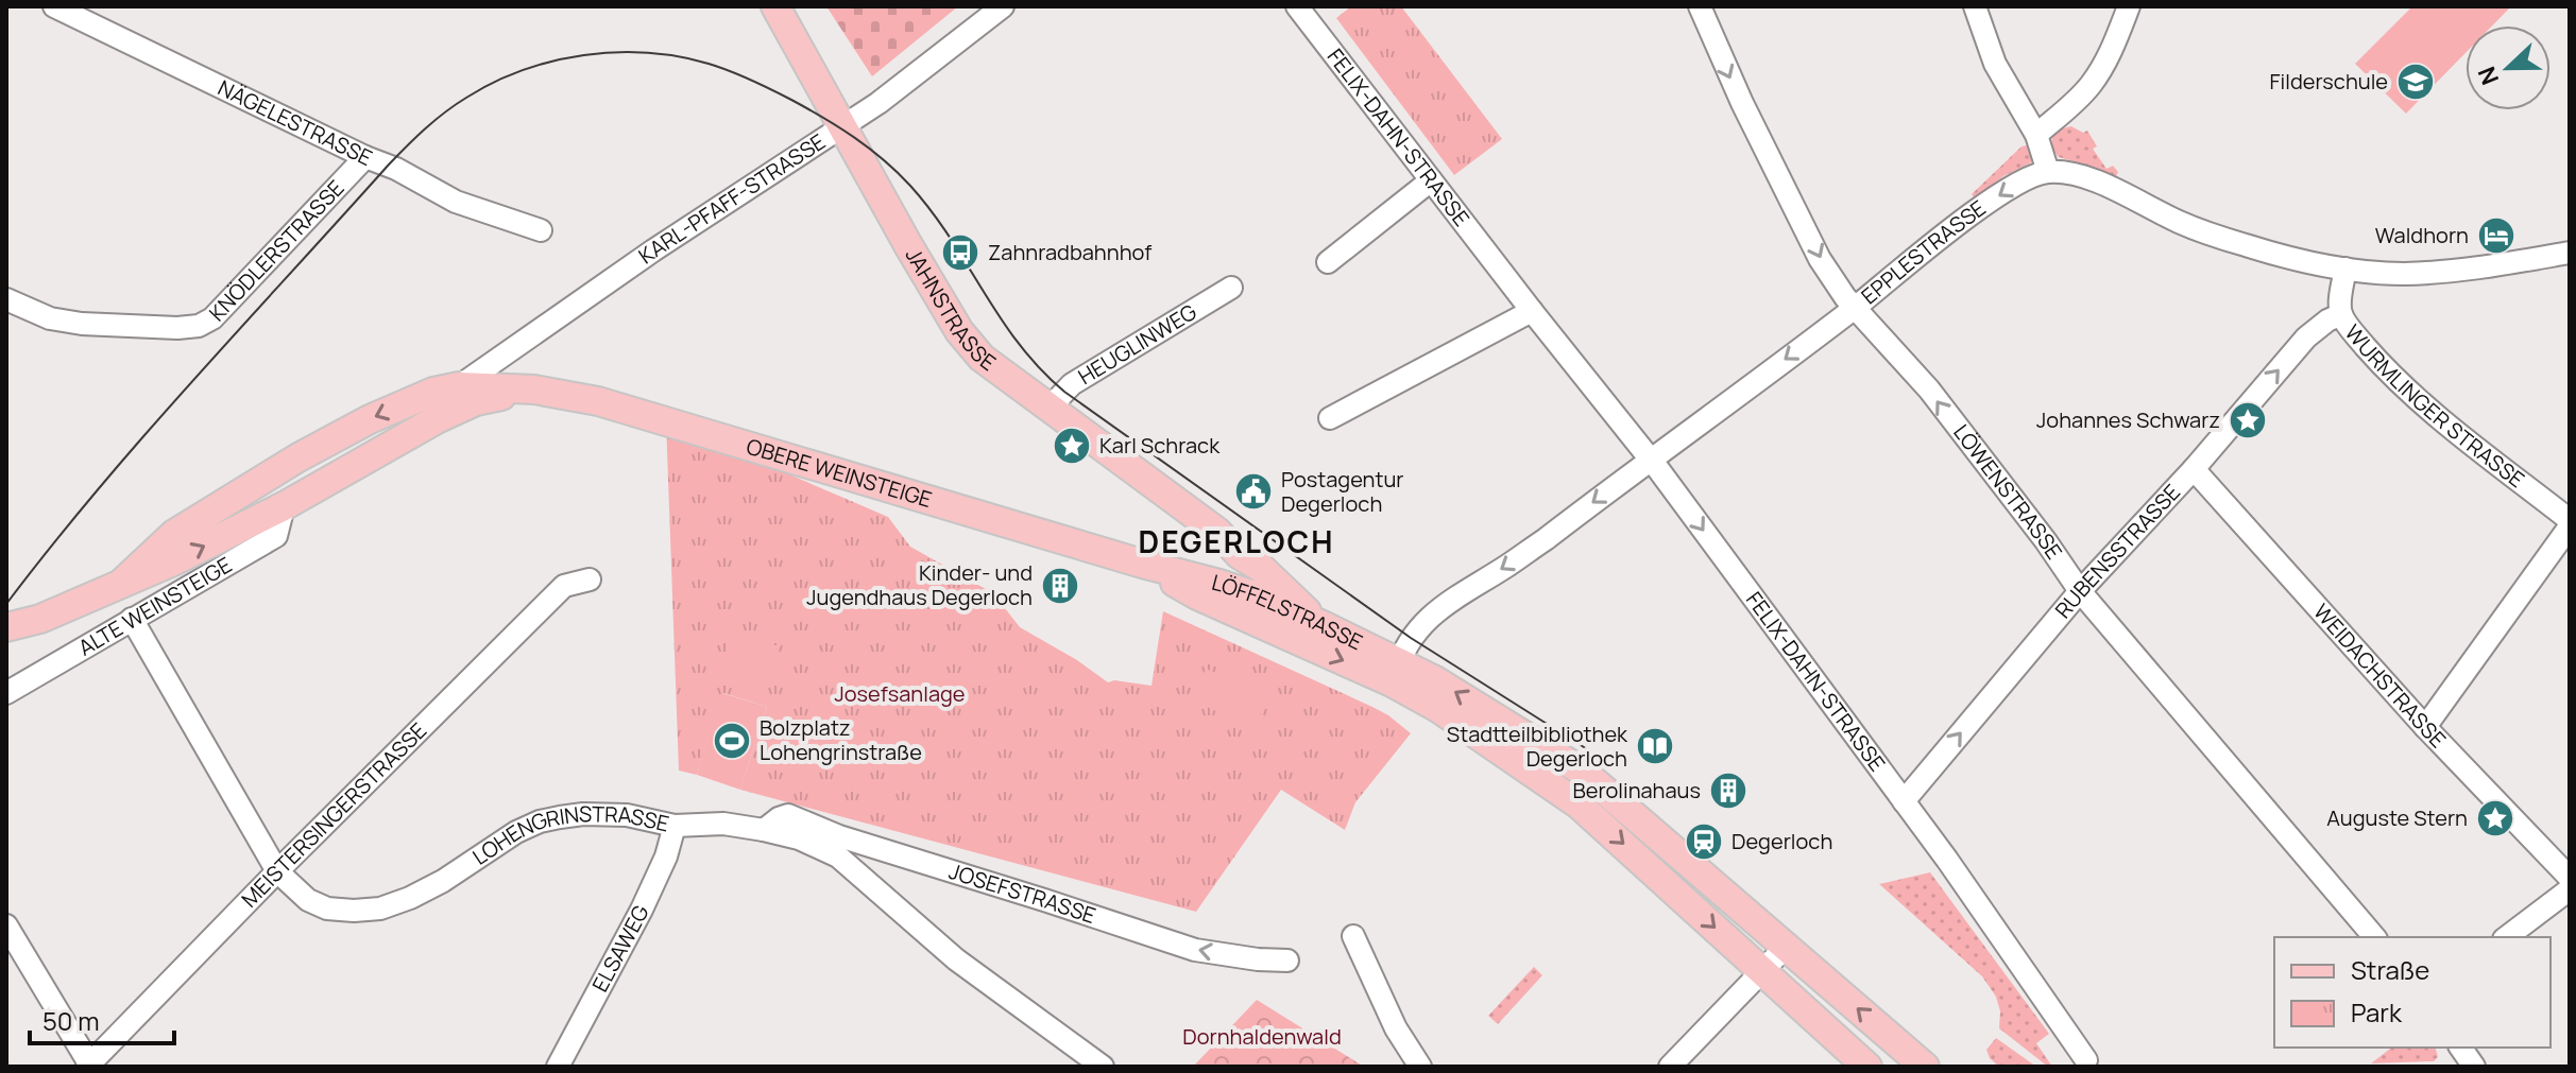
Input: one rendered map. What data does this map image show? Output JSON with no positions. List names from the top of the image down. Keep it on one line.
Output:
{"streets":{"main road":["JAHNSTRASSE","OBERE WEINSTEIGE","LÖFFELSTRASSE"],"street":["NÄGELESTRASSE","FELIX-DAHN-STRASSE","KARL-PFAFF-STRASSE","KNÖDLERSTRASSE","EPPLESTRASSE","HEUGLINWEG","WURMLINGER STRASSE","LÖWENSTRASSE","RUBENSSTRASSE","ALTE WEINSTEIGE","WEIDACHSTRASSE","MEISTERSINGERSTRASSE","LOHENGRINSTRASSE","JOSEFSTRASSE","ELSAWEG"]},"crossings":[["NÄGELESTRASSE","KNÖDLERSTRASSE"],["FELIX-DAHN-STRASSE","EPPLESTRASSE"],["FELIX-DAHN-STRASSE","RUBENSSTRASSE"],["KARL-PFAFF-STRASSE","JAHNSTRASSE"],["KARL-PFAFF-STRASSE","OBERE WEINSTEIGE"],["EPPLESTRASSE","LÖWENSTRASSE"],["EPPLESTRASSE","LÖFFELSTRASSE"],["JAHNSTRASSE","HEUGLINWEG"],["JAHNSTRASSE","LÖFFELSTRASSE"],["WURMLINGER STRASSE","RUBENSSTRASSE"],["OBERE WEINSTEIGE","ALTE WEINSTEIGE"],["OBERE WEINSTEIGE","LÖFFELSTRASSE"],["LÖWENSTRASSE","RUBENSSTRASSE"],["RUBENSSTRASSE","WEIDACHSTRASSE"],["ALTE WEINSTEIGE","LOHENGRINSTRASSE"],["MEISTERSINGERSTRASSE","LOHENGRINSTRASSE"],["LOHENGRINSTRASSE","JOSEFSTRASSE"],["LOHENGRINSTRASSE","ELSAWEG"]],"one_way":["EPPLESTRASSE","RUBENSSTRASSE","JOSEFSTRASSE"],"districts":["DEGERLOCH"],"parks":["Josefsanlage","Dornhaldenwald"],"places":{"school or university":["Filderschule"],"hotel":["Waldhorn"],"bus stop":["Zahnradbahnhof"],"place":["Johannes Schwarz","Karl Schrack","Auguste Stern"],"public building":["Postagentur Degerloch"],"building":["Kinder- und Jugendhaus Degerloch","Berolinahaus"],"sports":["Bolzplatz Lohengrinstraße"],"library":["Stadtteilbibliothek Degerloch"],"station":["Degerloch"]},"legend":["Straße","Park"],"scale_bar":"50 m","north":"left"}
